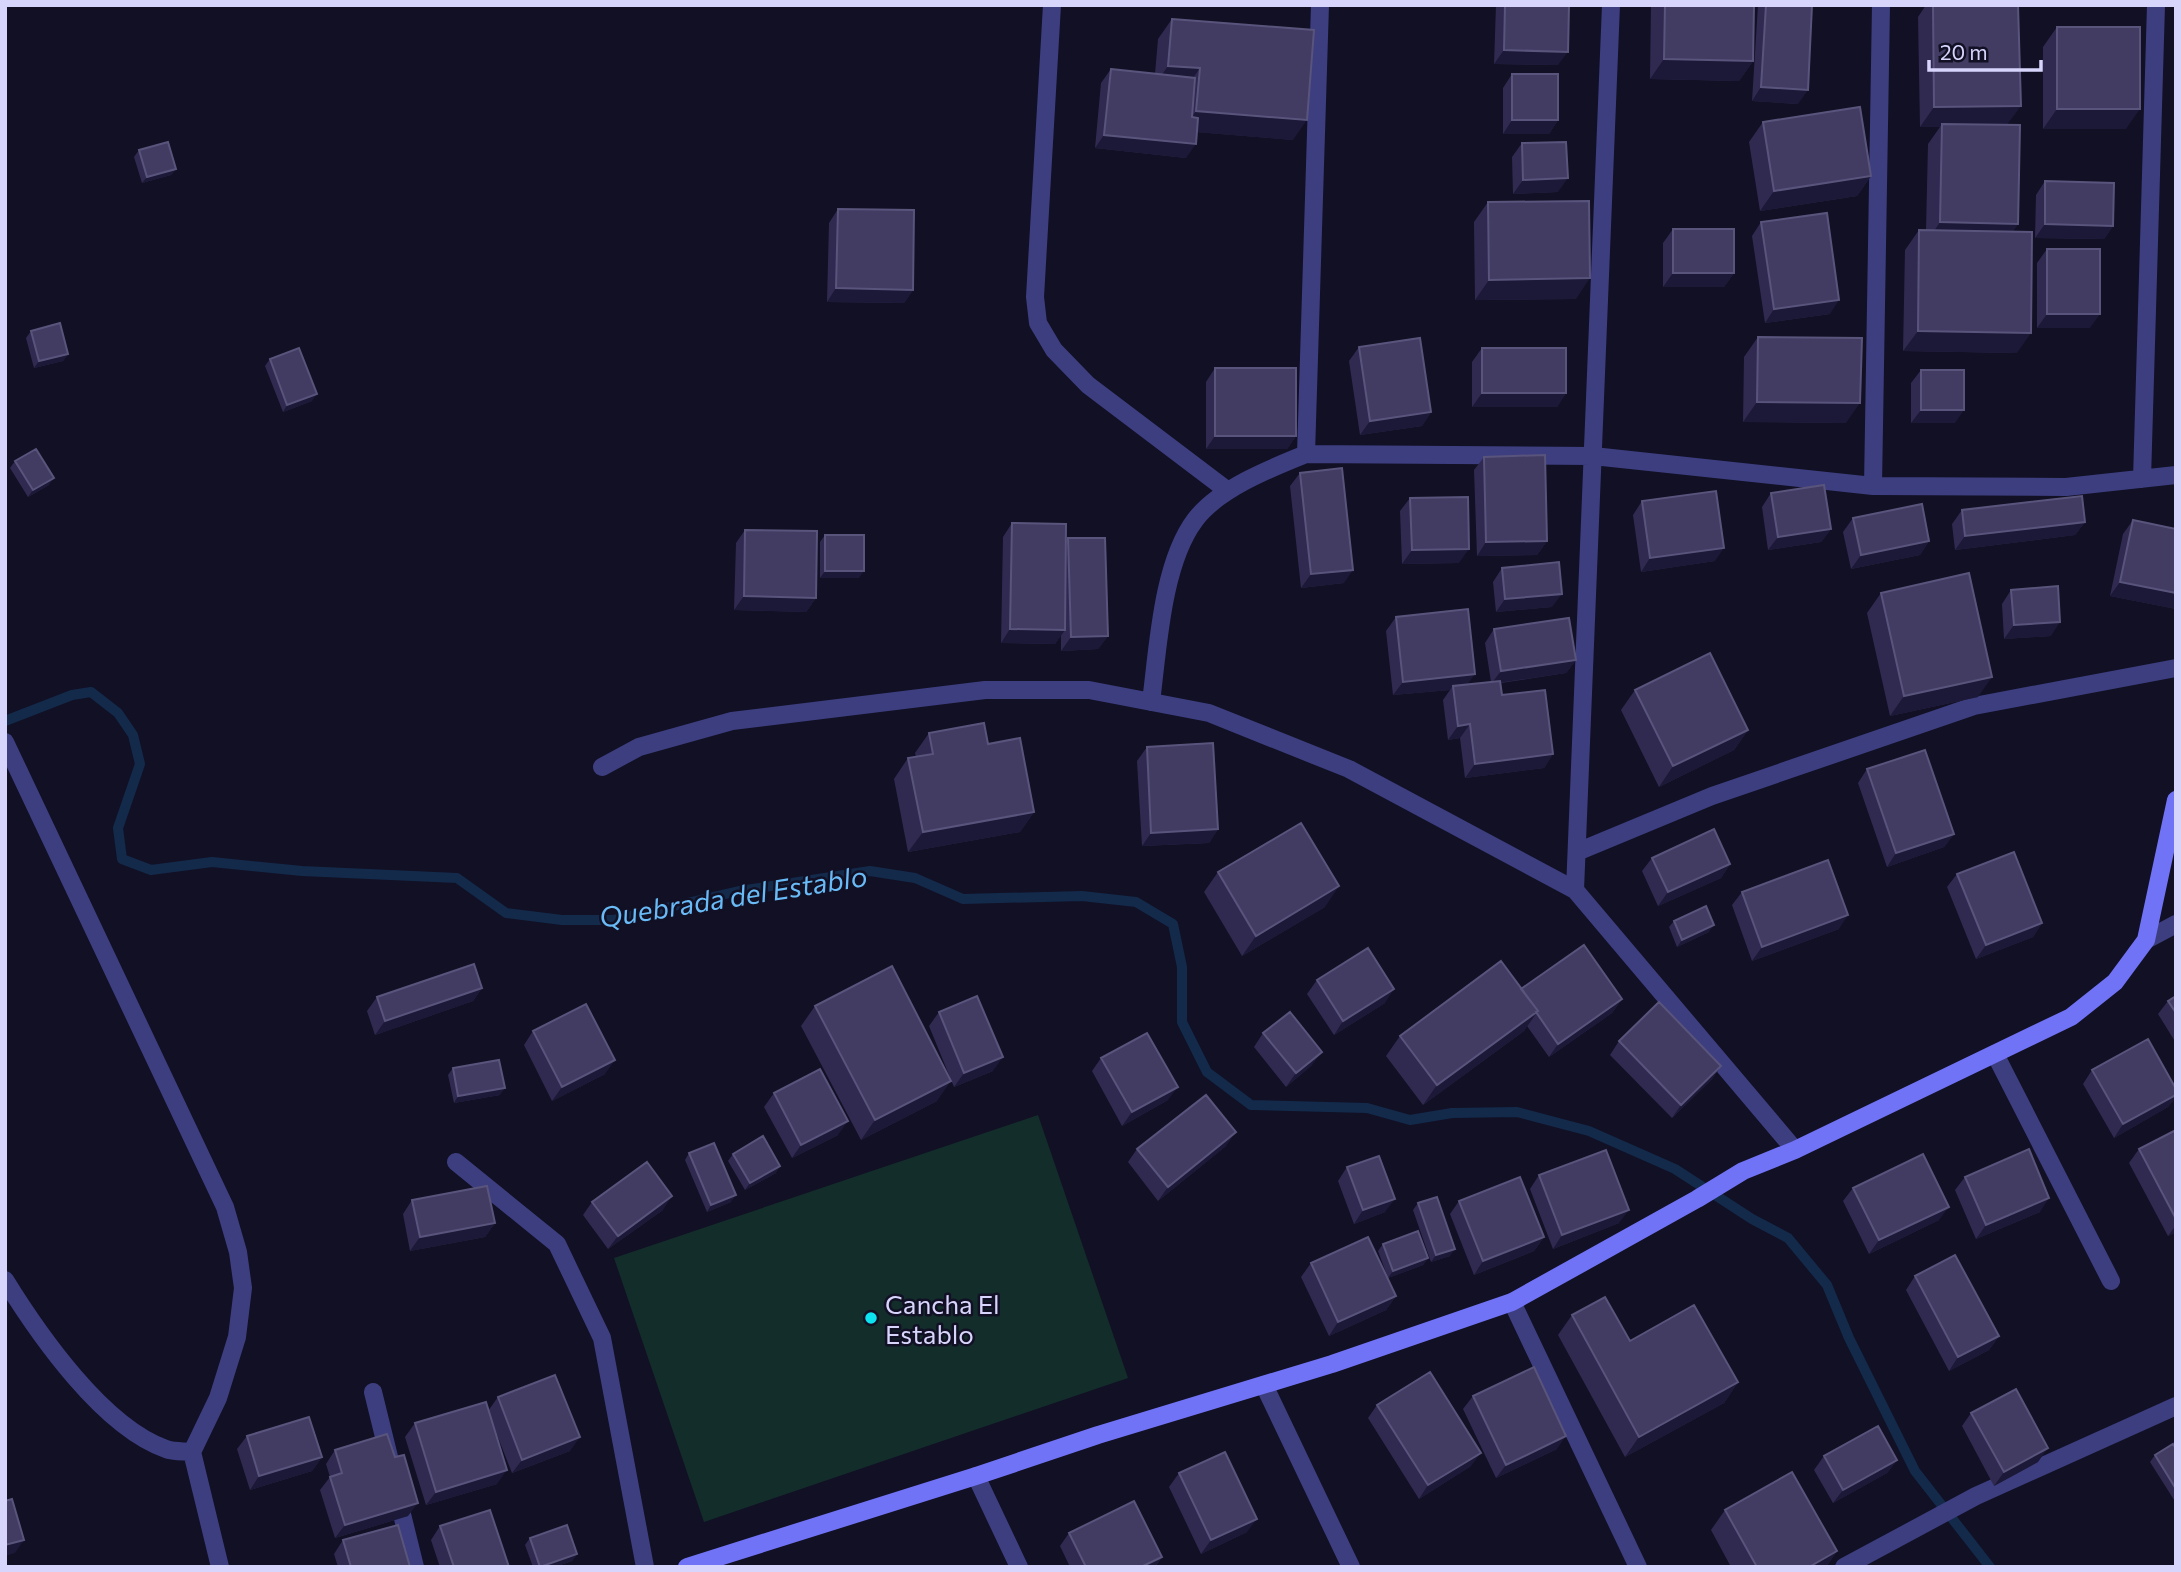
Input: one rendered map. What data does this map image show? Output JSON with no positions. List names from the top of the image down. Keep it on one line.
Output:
{"water":["Quebrada del Establo"],"places":["Cancha El Establo"],"scale_bar":"20 m"}
